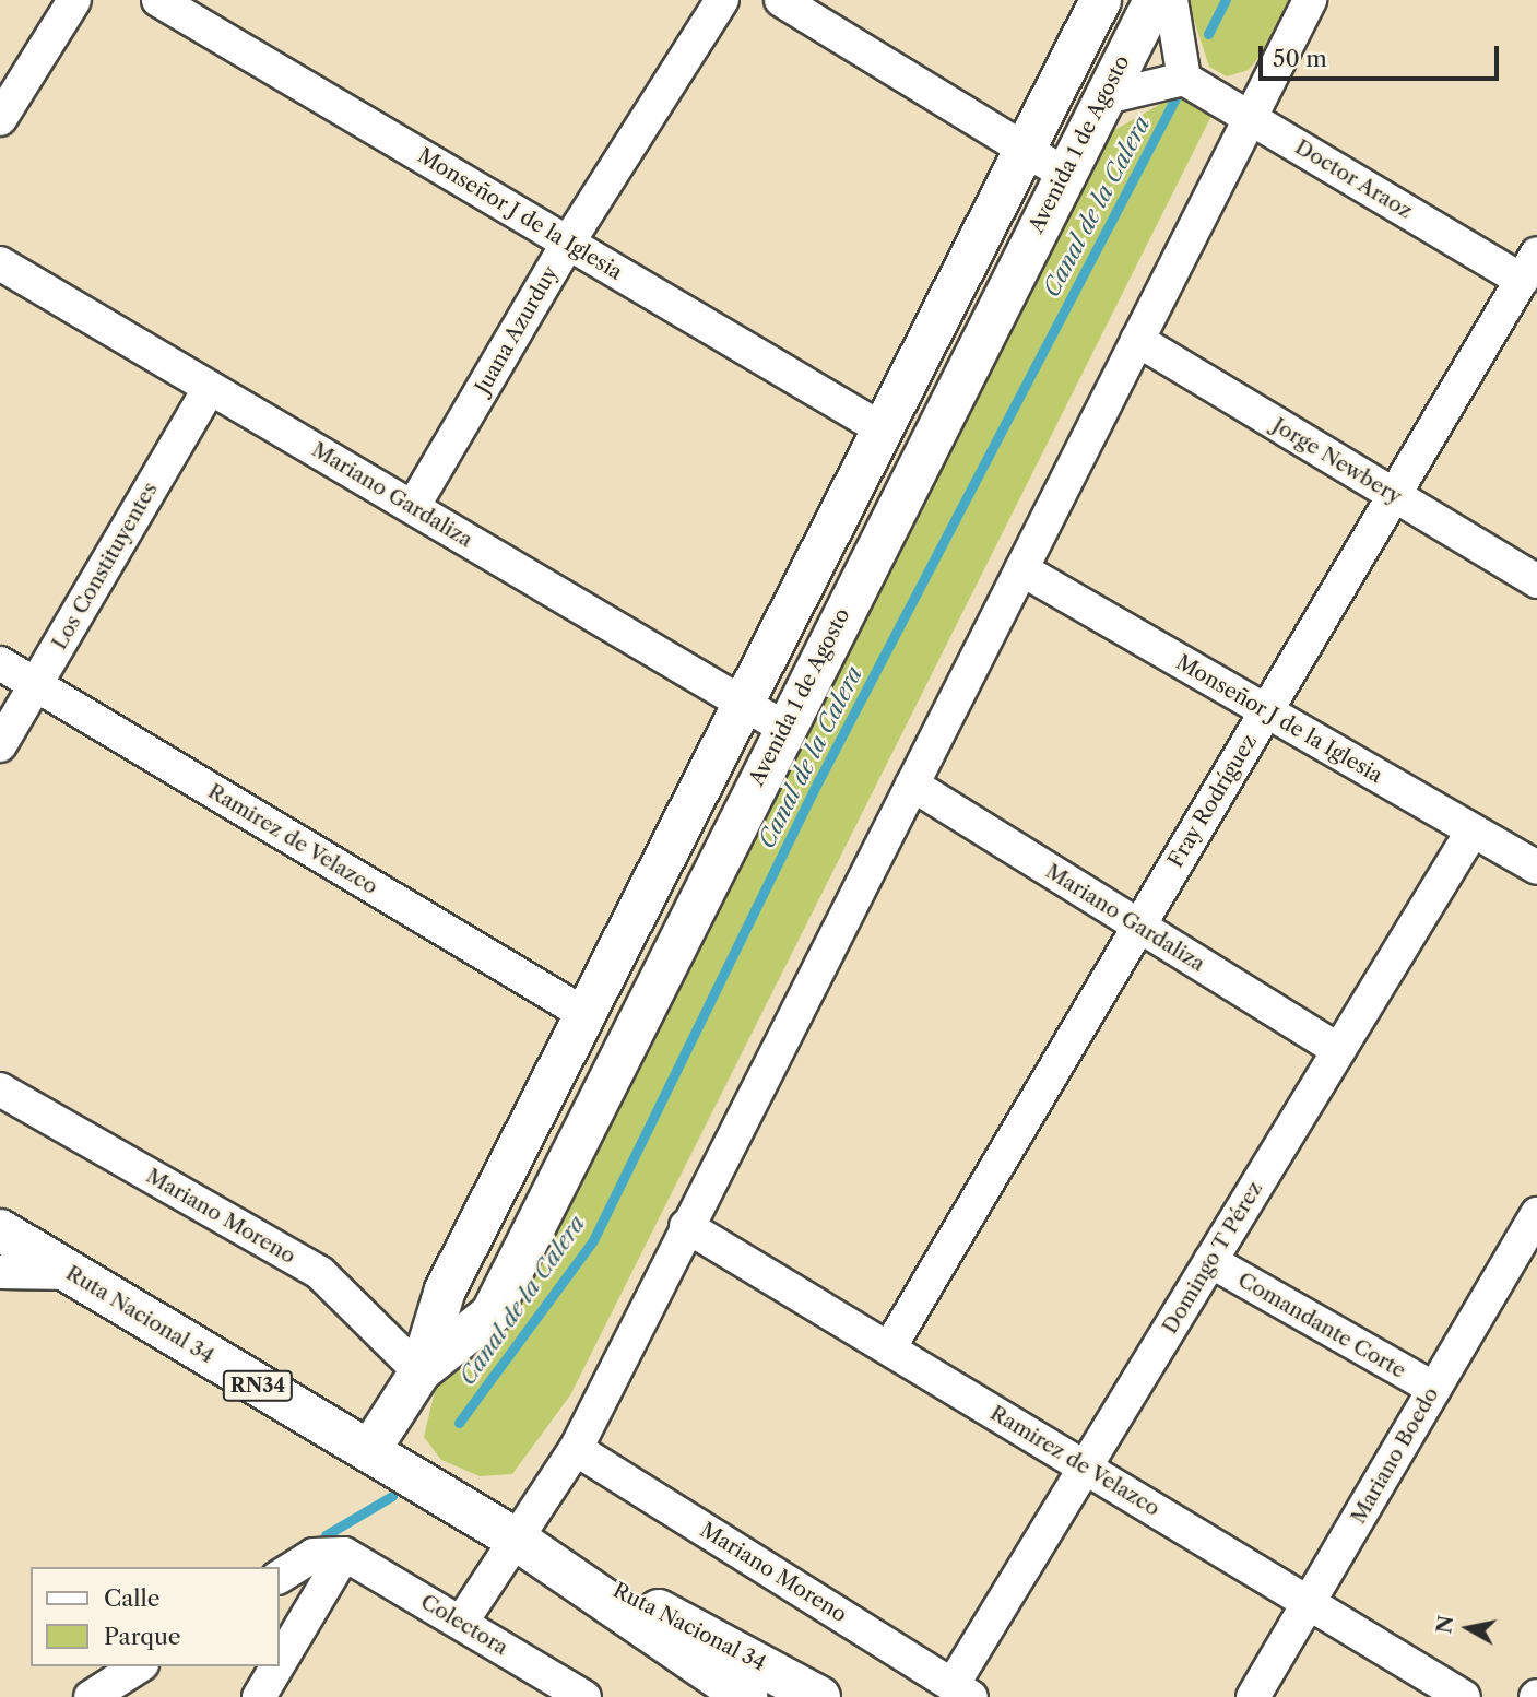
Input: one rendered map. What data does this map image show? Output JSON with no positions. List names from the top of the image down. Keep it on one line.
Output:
{"streets":{"highway":["Ruta Nacional 34","RN34"],"street":["Avenida 1 de Agosto","Doctor Araoz","Monseñor J de la Iglesia","Juana Azurduy","Jorge Newbery","Mariano Gardaliza","Los Constituyentes","Fray Rodríguez","Ramirez de Velazco","Mariano Moreno","Domingo T Pérez","Comandante Corte","Mariano Boedo","Colectora"]},"crossings":[["Avenida 1 de Agosto","Monseñor J de la Iglesia"],["Avenida 1 de Agosto","Mariano Gardaliza"],["Avenida 1 de Agosto","Ramirez de Velazco"],["Avenida 1 de Agosto","Mariano Moreno"],["Avenida 1 de Agosto","Ruta Nacional 34"],["Doctor Araoz","Fray Rodríguez"],["Monseñor J de la Iglesia","Juana Azurduy"],["Monseñor J de la Iglesia","Fray Rodríguez"],["Monseñor J de la Iglesia","Domingo T Pérez"],["Juana Azurduy","Mariano Gardaliza"],["Jorge Newbery","Fray Rodríguez"],["Mariano Gardaliza","Los Constituyentes"],["Mariano Gardaliza","Fray Rodríguez"],["Mariano Gardaliza","Domingo T Pérez"],["Los Constituyentes","Ramirez de Velazco"],["Fray Rodríguez","Ramirez de Velazco"],["Ramirez de Velazco","Domingo T Pérez"],["Ramirez de Velazco","Mariano Boedo"],["Mariano Moreno","Domingo T Pérez"],["Domingo T Pérez","Comandante Corte"],["Comandante Corte","Mariano Boedo"]],"water":["Canal de la Calera"],"legend":["Calle","Parque"],"scale_bar":"50 m","north":"left"}
